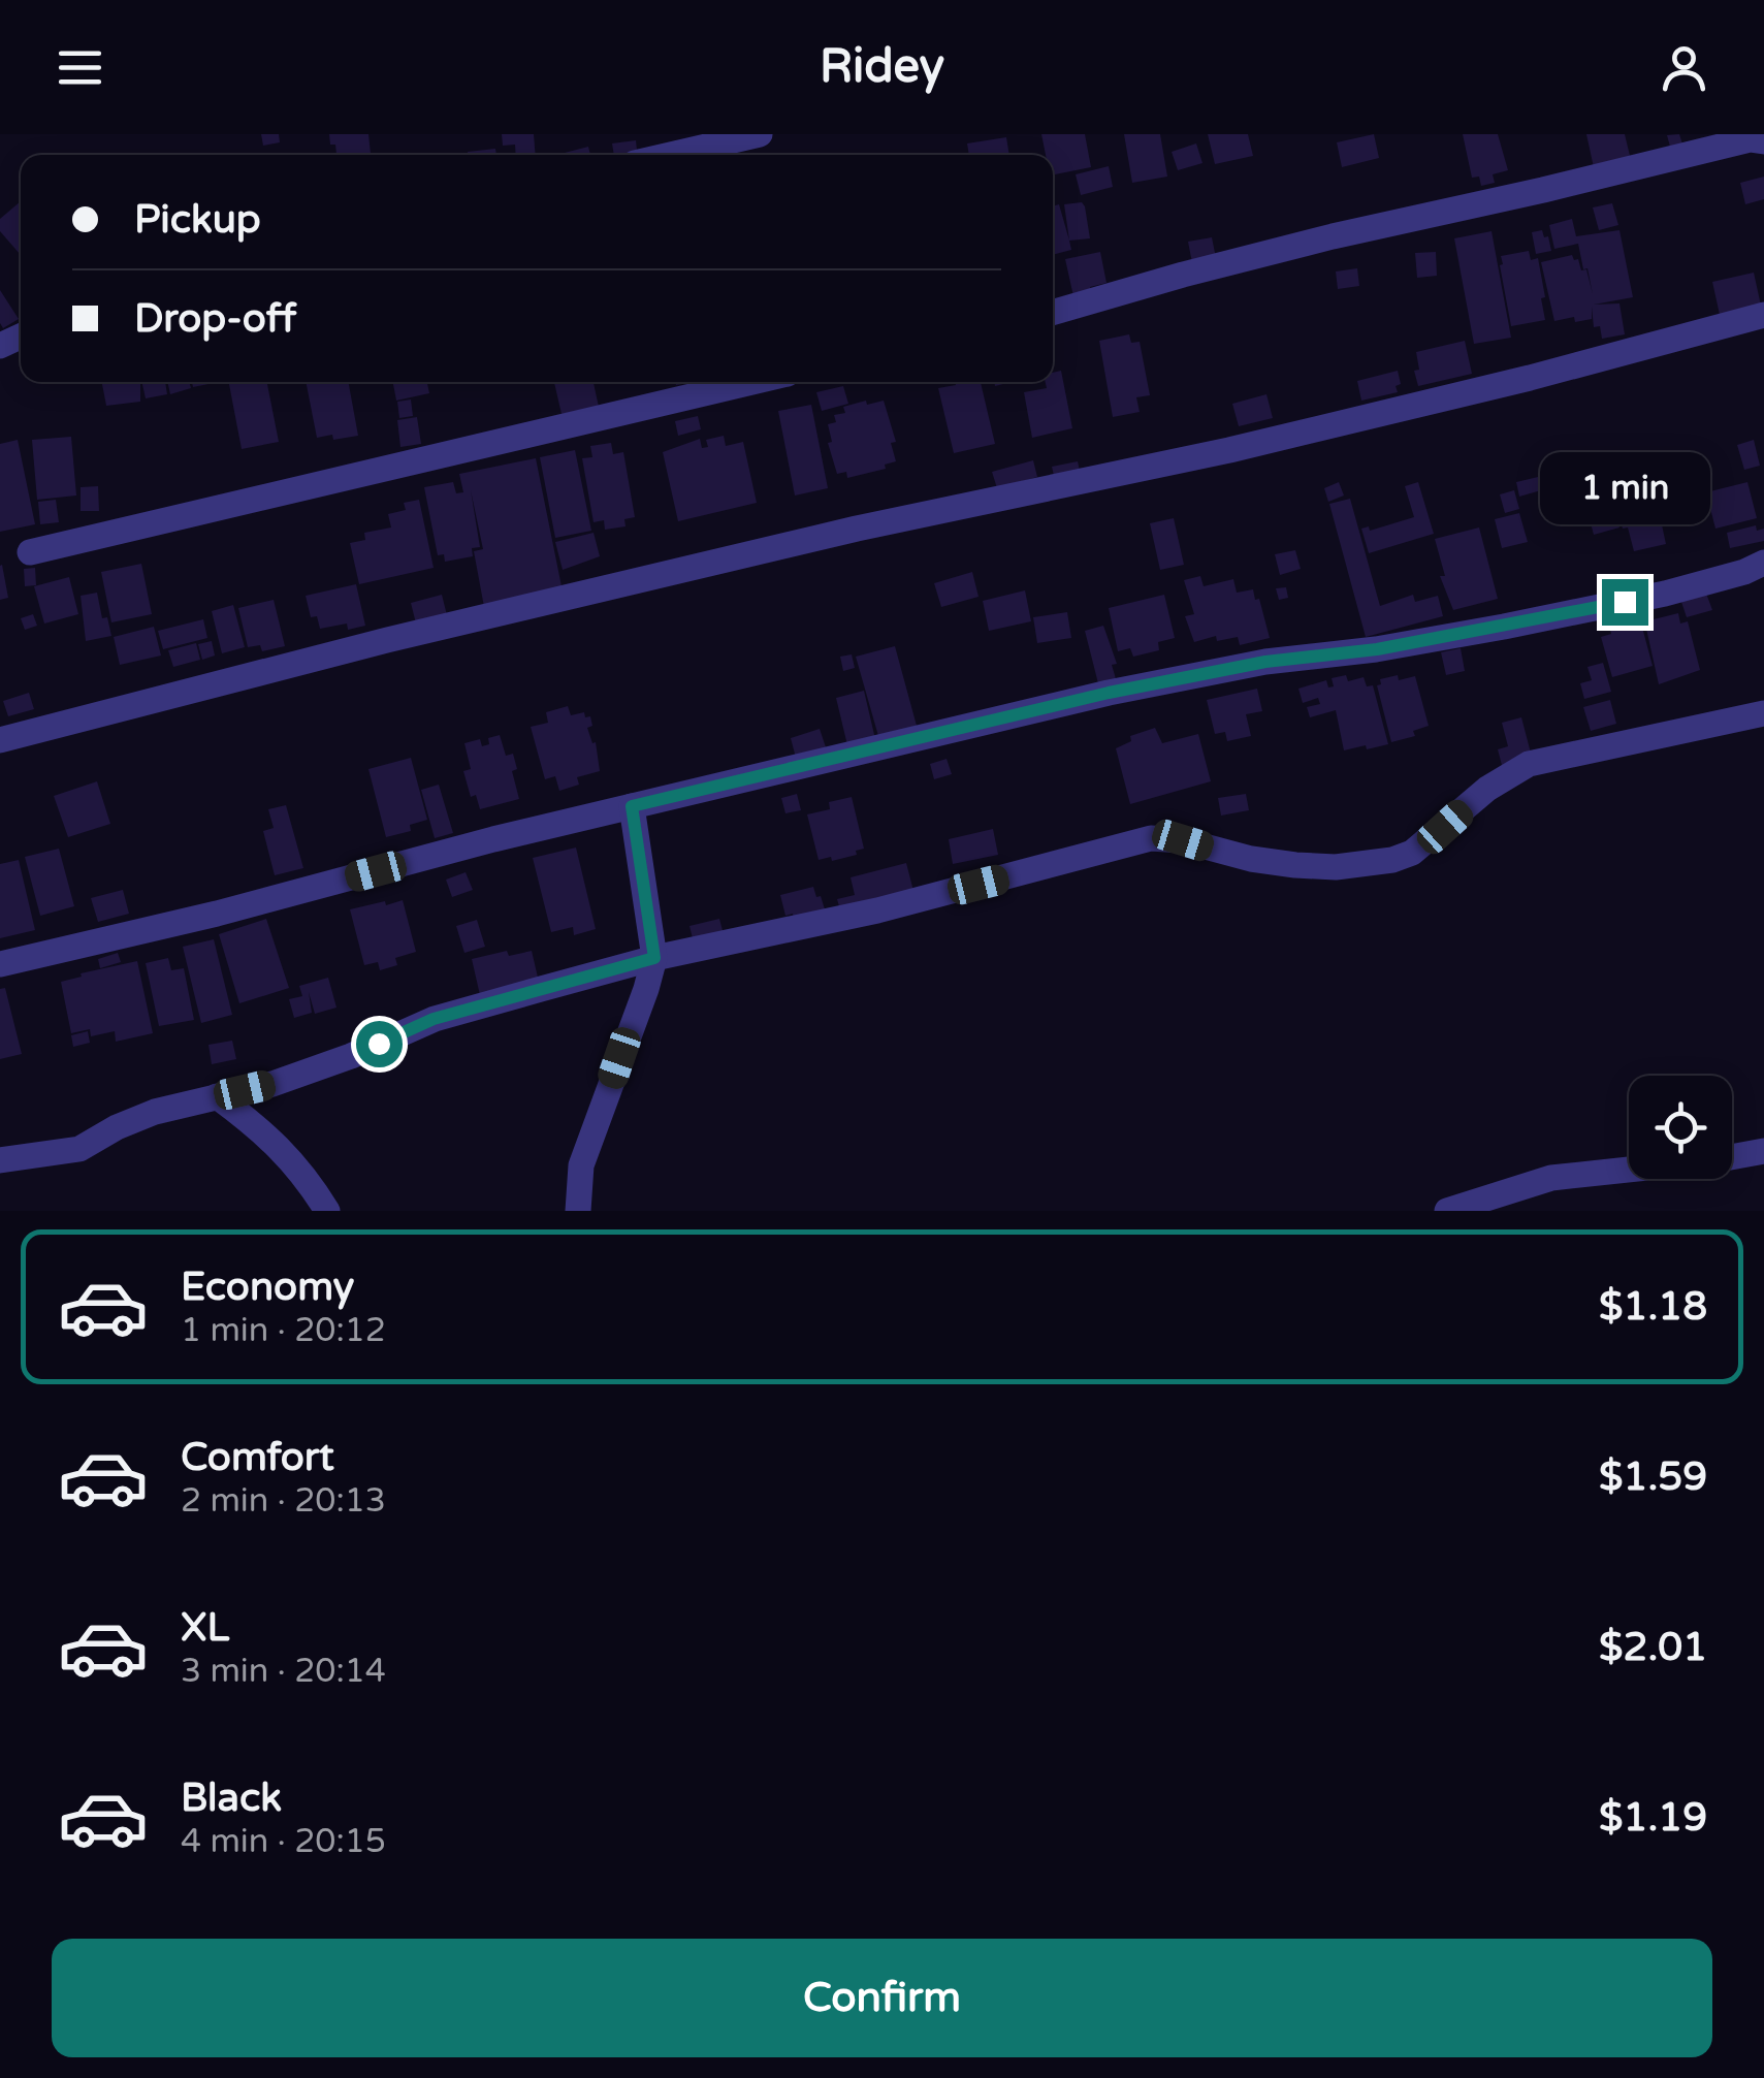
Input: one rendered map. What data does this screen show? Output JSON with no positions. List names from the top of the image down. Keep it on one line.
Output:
{"page":{"header":"Ridey","banner":["Pickup","Drop-off"],"bubble":"1 min","list":[{"name":"Economy","note":"1 min · 20:12","value":"$1.18"},{"name":"Comfort","note":"2 min · 20:13","value":"$1.59"},{"name":"XL","note":"3 min · 20:14","value":"$2.01"},{"name":"Black","note":"4 min · 20:15","value":"$1.19"}],"buttons":"Confirm"}}
